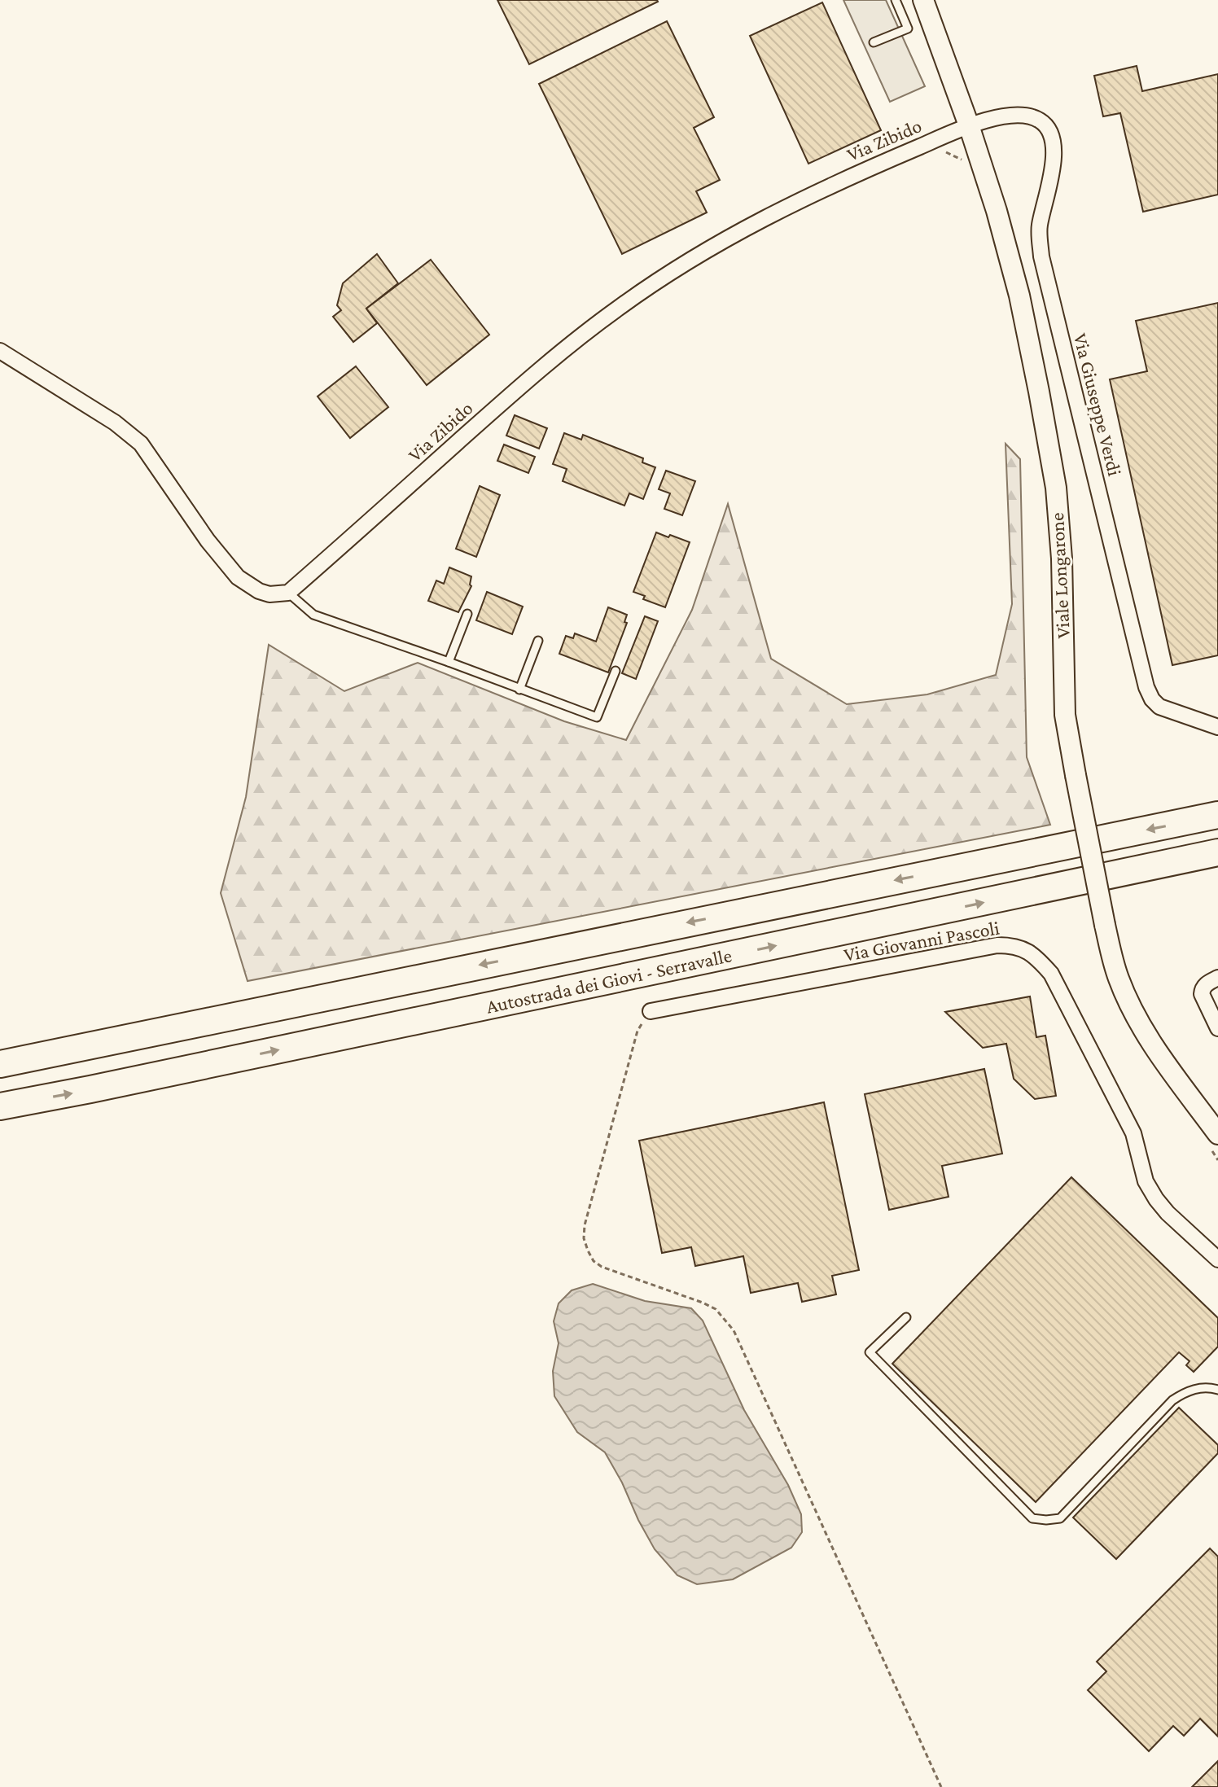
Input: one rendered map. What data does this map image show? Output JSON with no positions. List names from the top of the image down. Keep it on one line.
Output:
{"streets":{"highway":["Autostrada dei Giovi - Serravalle"],"main road":["Viale Longarone"],"street":["Via Zibido","Via Giuseppe Verdi","Via Giovanni Pascoli"]},"crossings":[["Via Zibido","Via Giuseppe Verdi"],["Via Zibido","Viale Longarone"],["Via Giuseppe Verdi","Viale Longarone"]]}
